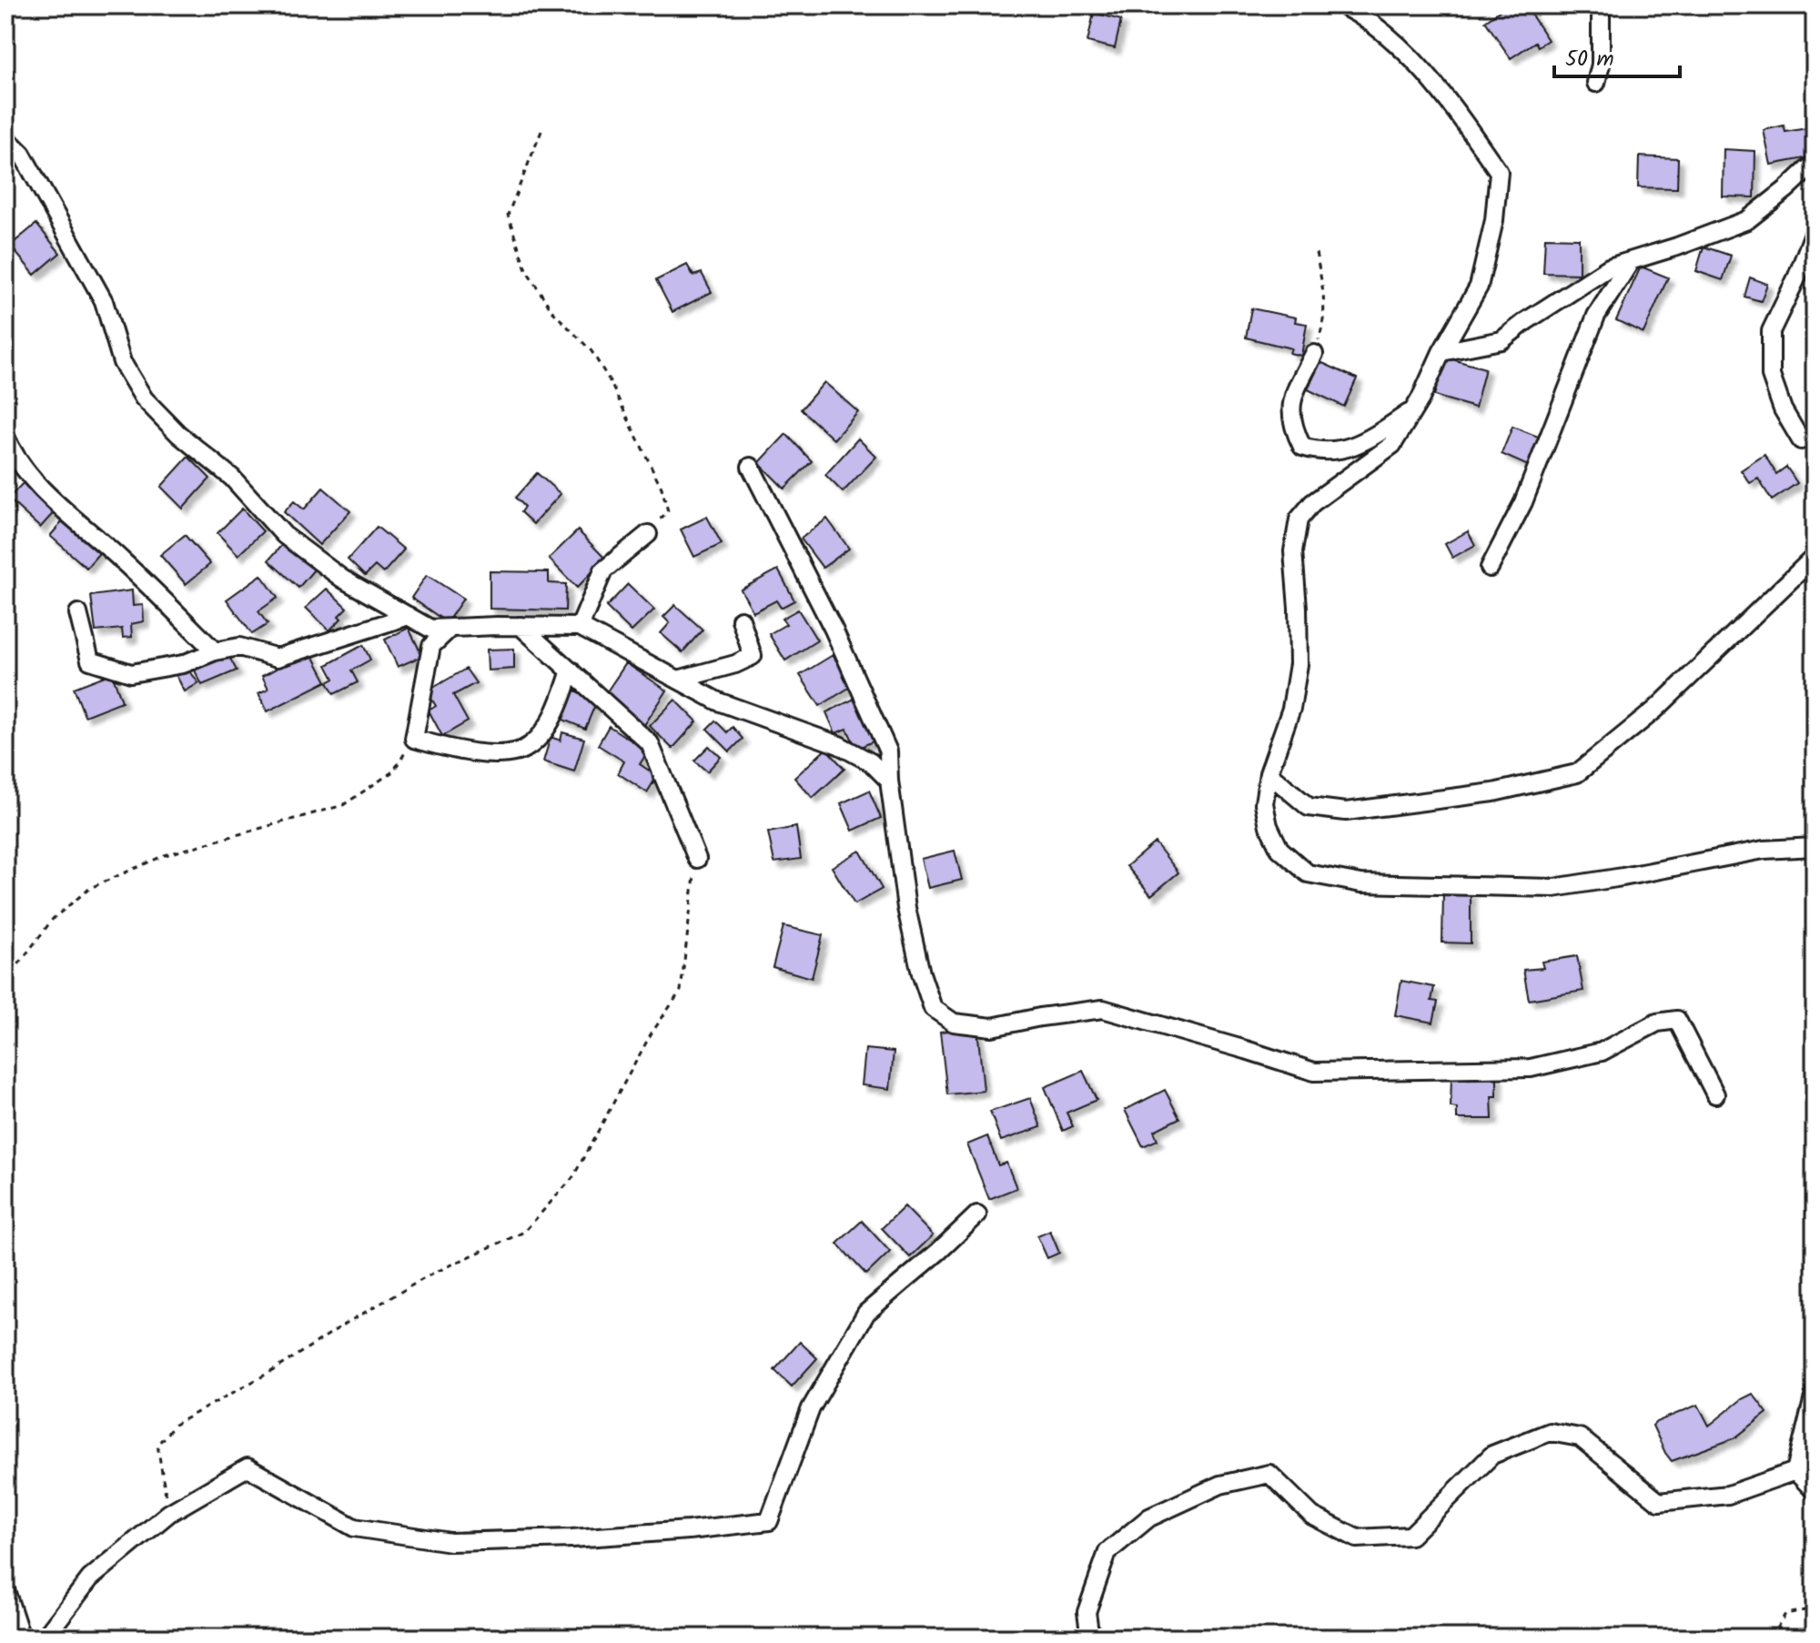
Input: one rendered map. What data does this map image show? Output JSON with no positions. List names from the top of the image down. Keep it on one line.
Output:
{"scale_bar":"50 m"}
